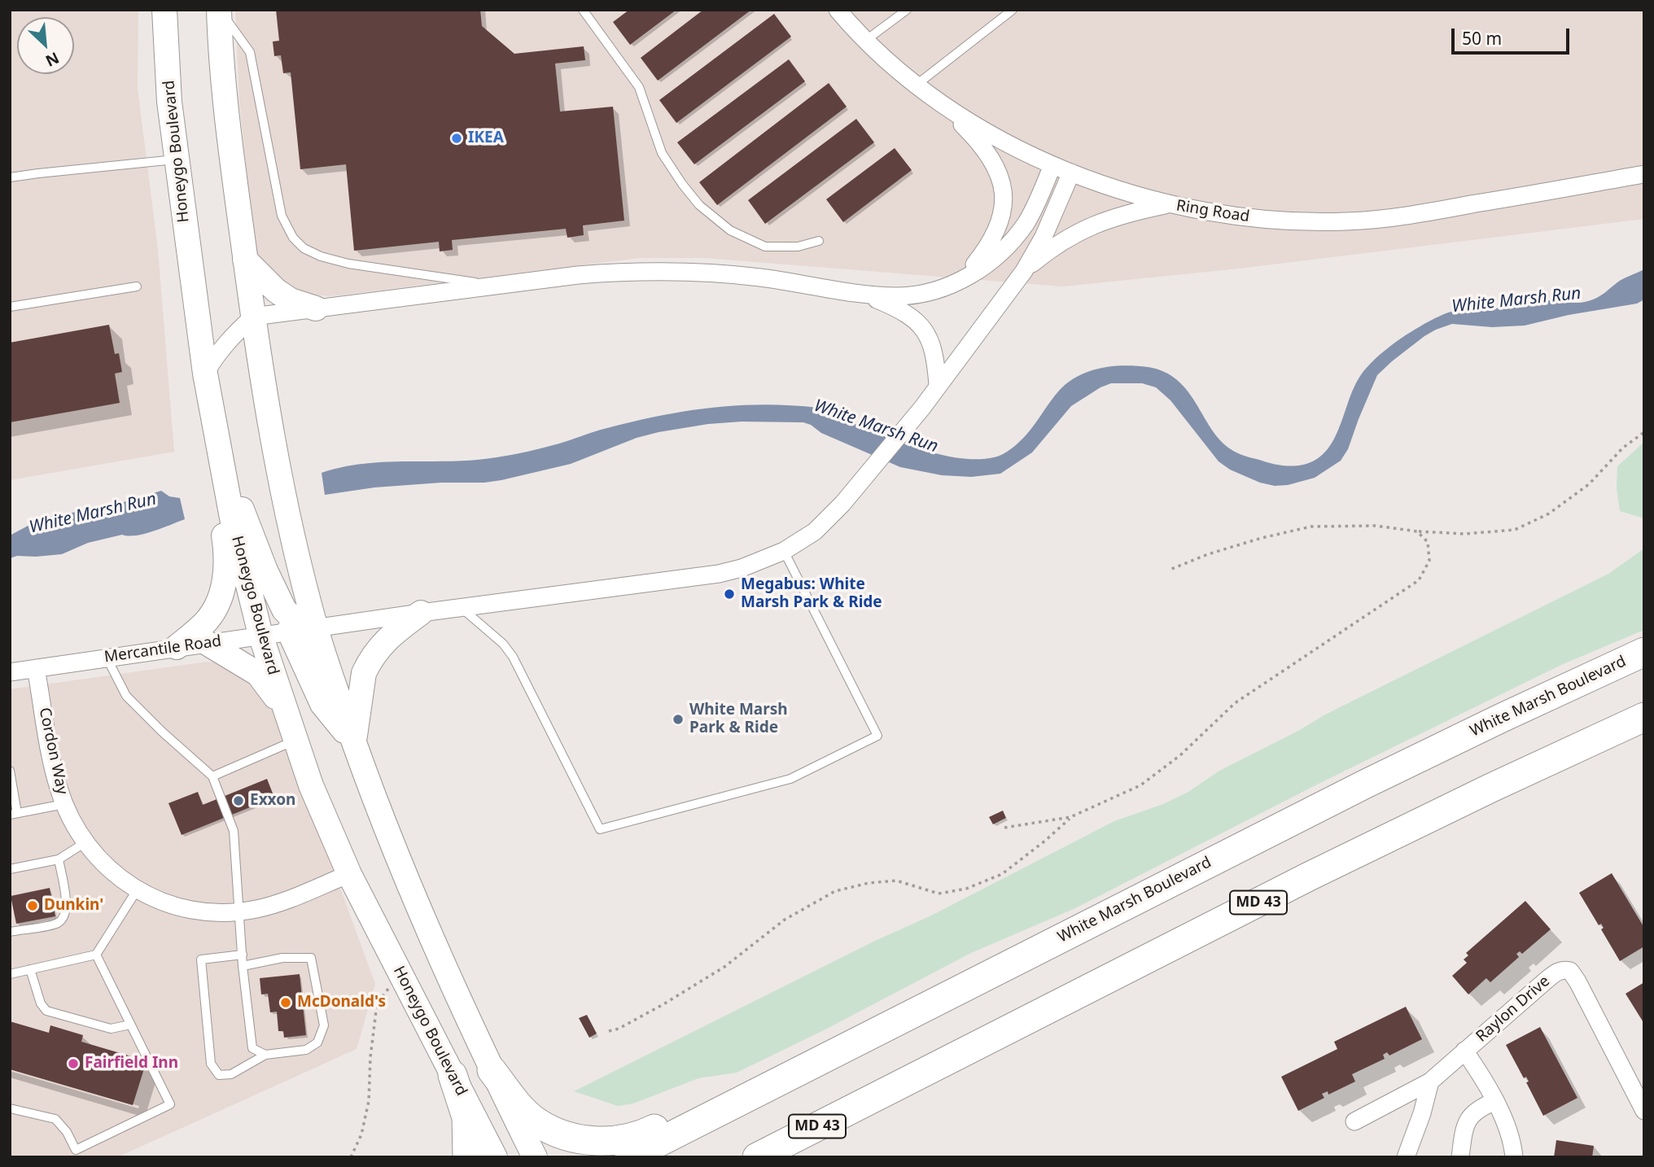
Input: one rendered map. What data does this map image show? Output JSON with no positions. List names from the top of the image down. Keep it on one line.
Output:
{"streets":{"highway":["White Marsh Boulevard","MD 43"],"main road":["Honeygo Boulevard"],"street":["Ring Road","Mercantile Road","Cordon Way","Raylon Drive"]},"crossings":[["Honeygo Boulevard","Mercantile Road"],["Honeygo Boulevard","Cordon Way"],["Mercantile Road","Cordon Way"]],"water":["White Marsh Run"],"places":["IKEA","Megabus: White Marsh Park & Ride","White Marsh Park & Ride","Exxon","Dunkin'","McDonald's","Fairfield Inn"],"scale_bar":"50 m","north":"bottom right"}
